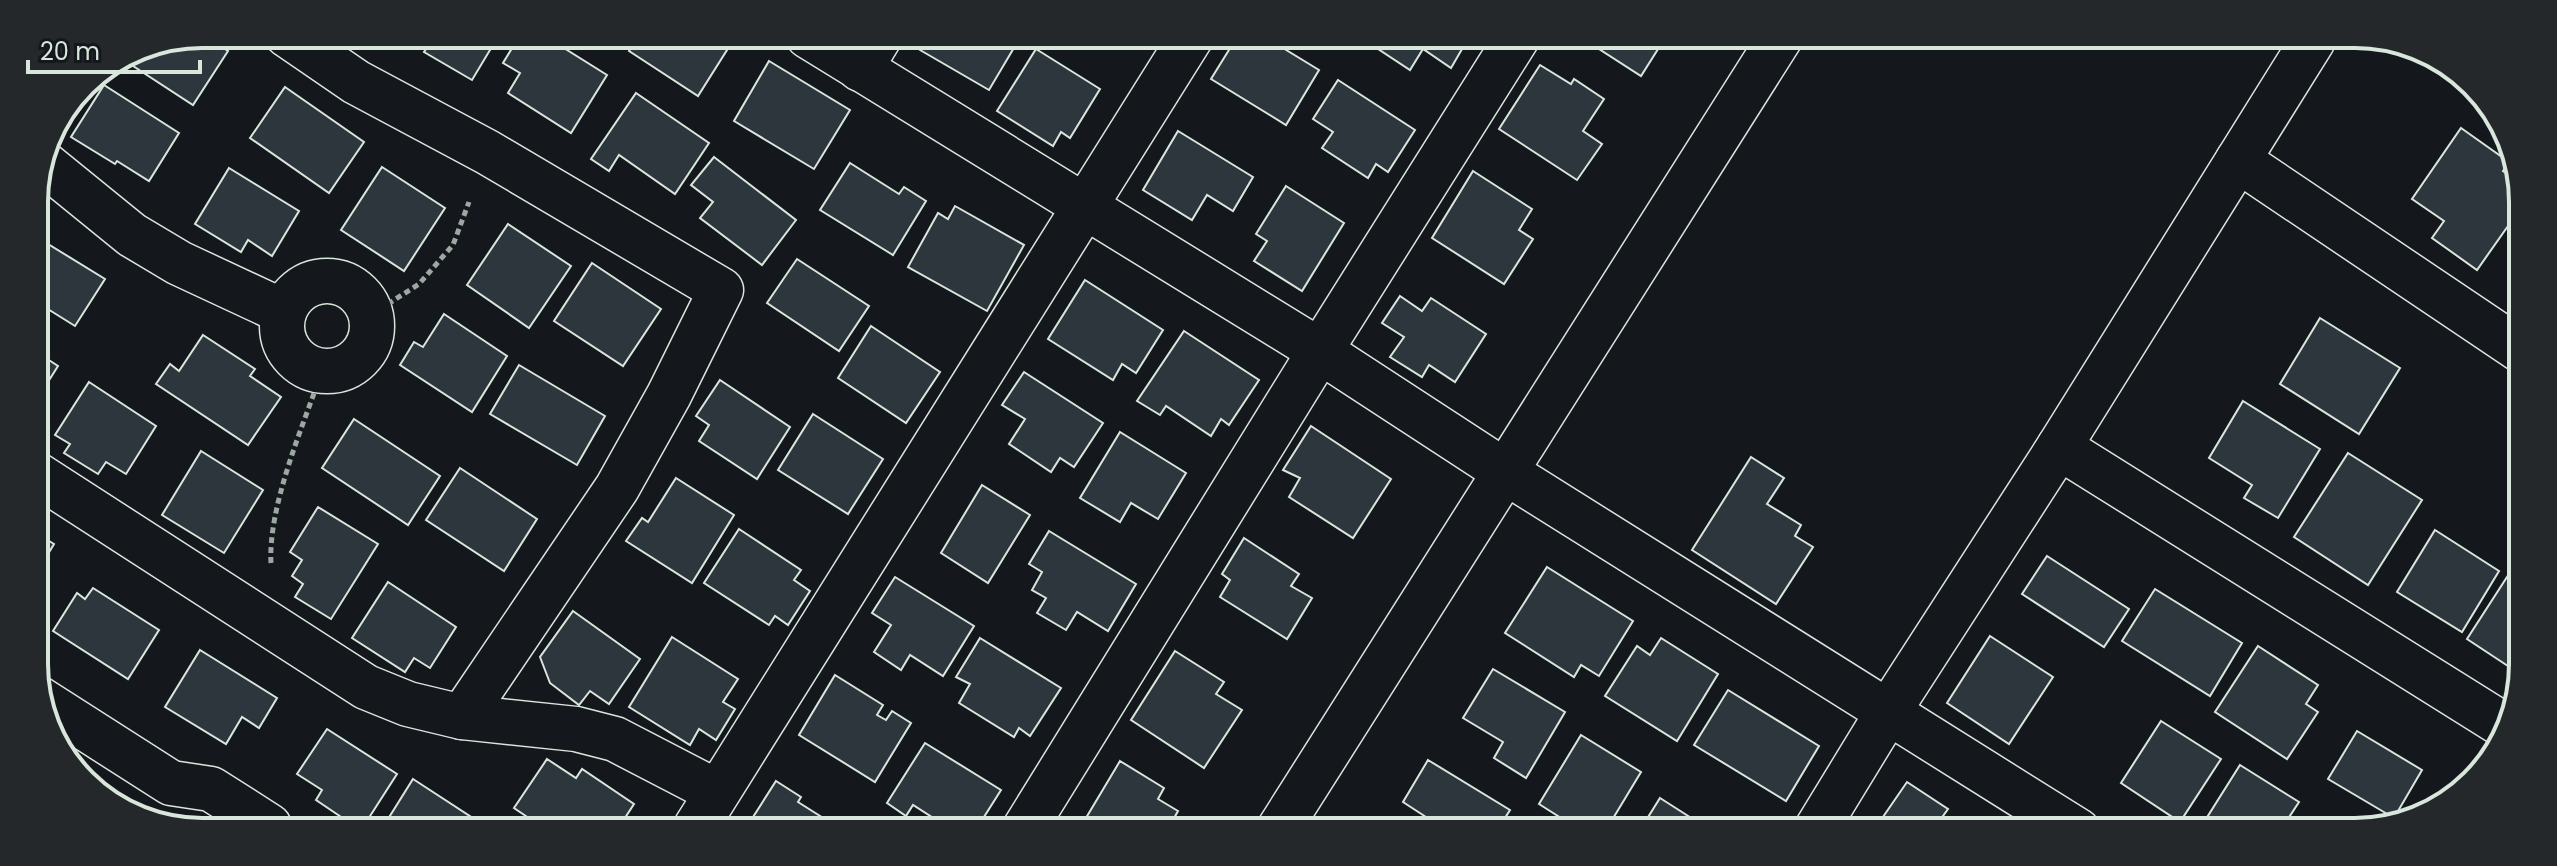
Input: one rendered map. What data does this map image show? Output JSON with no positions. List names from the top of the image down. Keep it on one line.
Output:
{"scale_bar":"20 m"}
